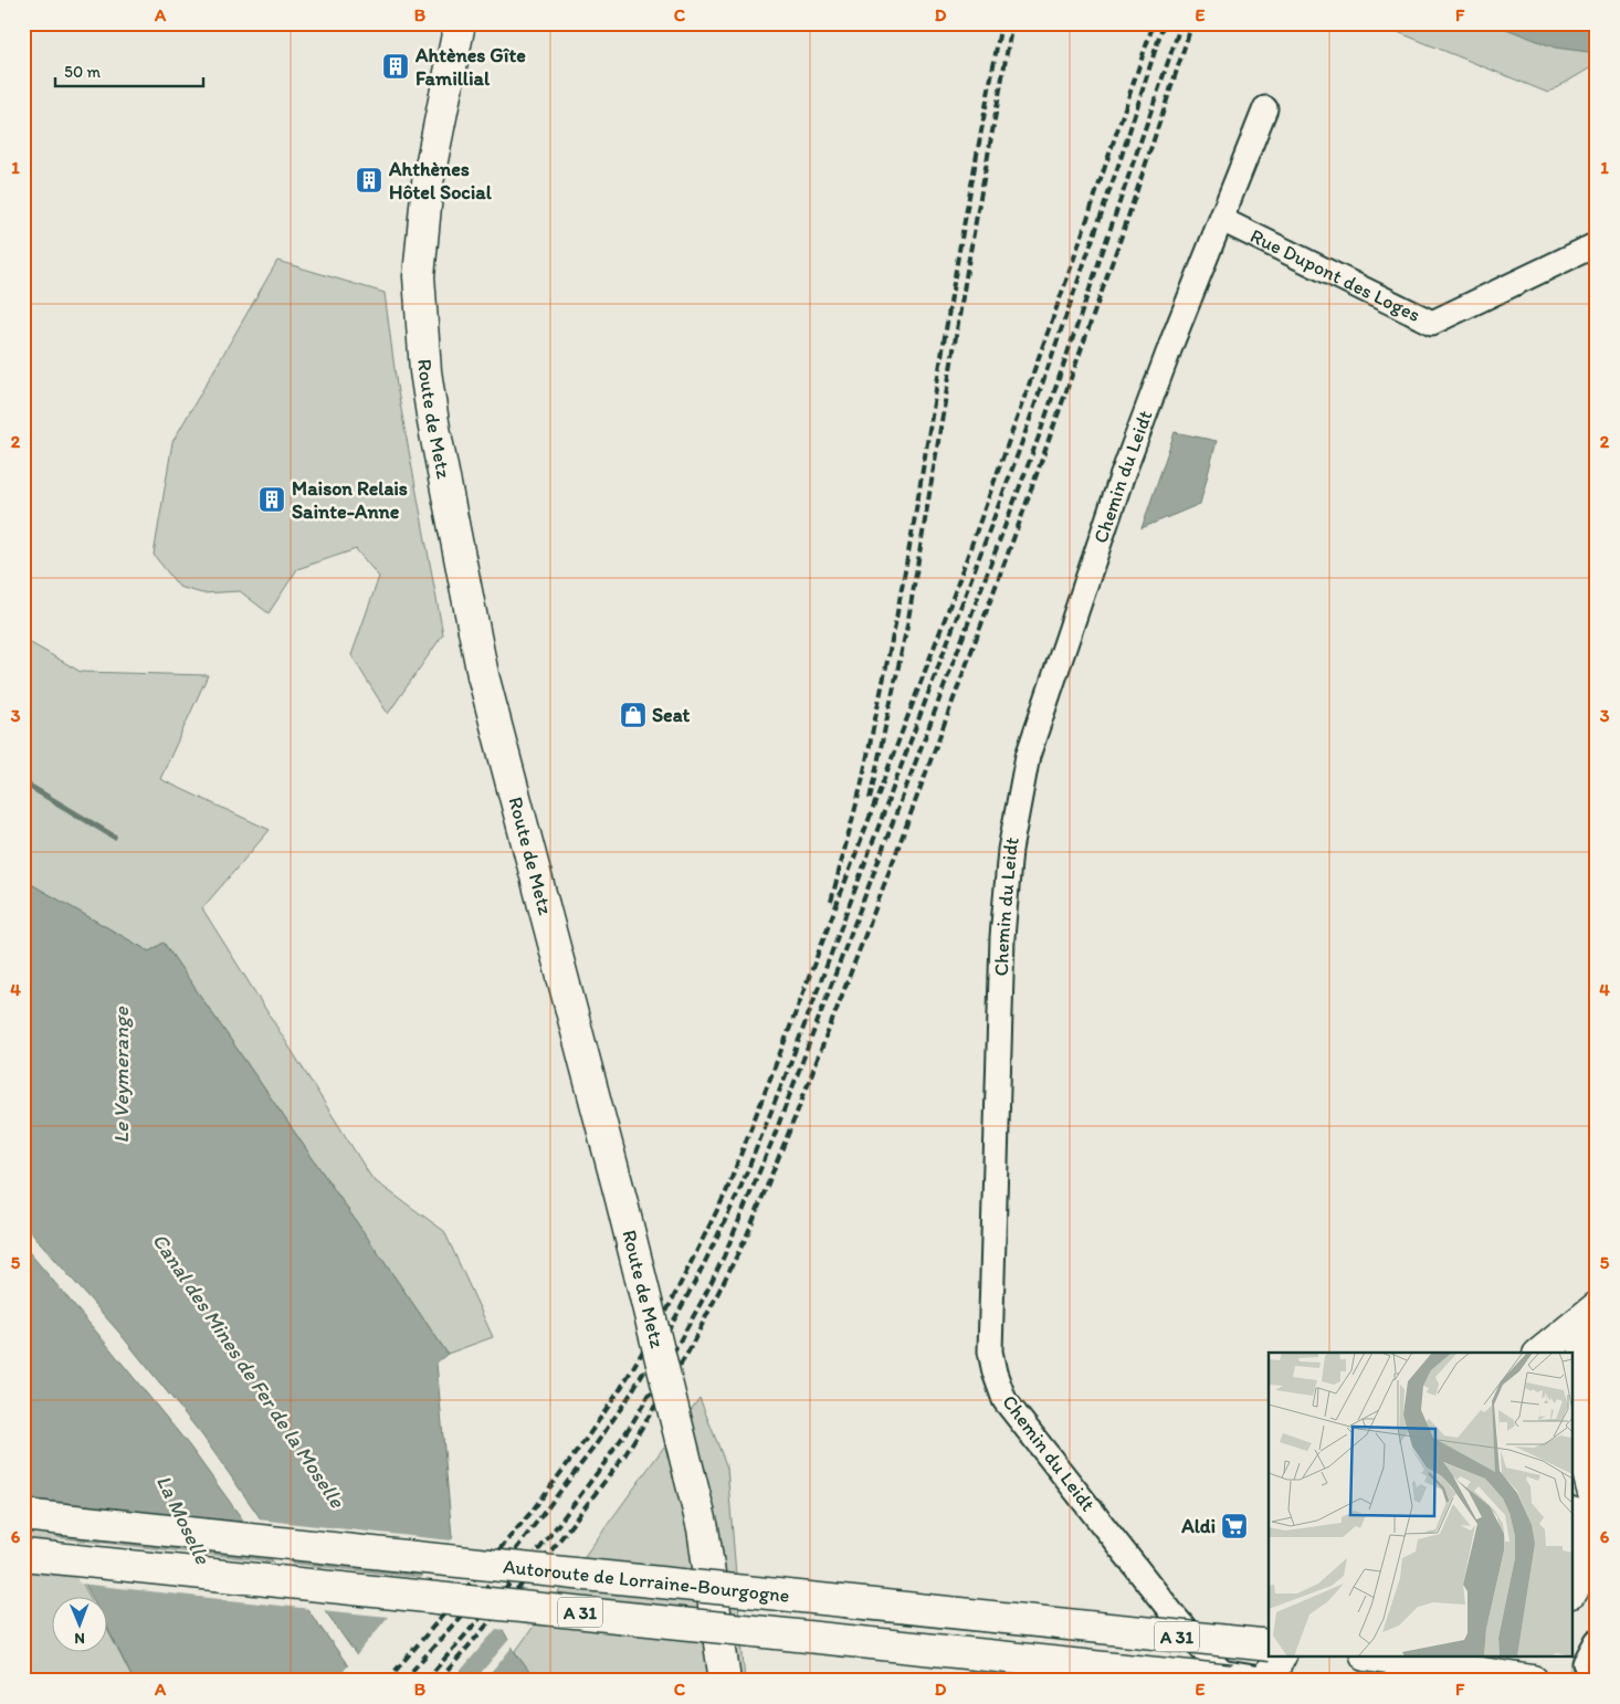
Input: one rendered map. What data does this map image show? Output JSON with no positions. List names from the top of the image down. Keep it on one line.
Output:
{"streets":{"main road":["Route de Metz","Autoroute de Lorraine-Bourgogne","A 31"],"street":["Rue Dupont des Loges","Chemin du Leidt"]},"crossings":[["Rue Dupont des Loges","Chemin du Leidt"],["Chemin du Leidt","Autoroute de Lorraine-Bourgogne"]],"water":["Le Veymerange","Canal des Mines de Fer de la Moselle","La Moselle"],"places":{"building":["Ahtènes Gîte Famillial","Ahthènes Hôtel Social","Maison Relais Sainte-Anne"],"shop":["Seat"],"supermarket":["Aldi"]},"scale_bar":"50 m","north":"bottom","grid":{"columns":["A","B","C","D","E","F"],"rows":["1","2","3","4","5","6"]}}
